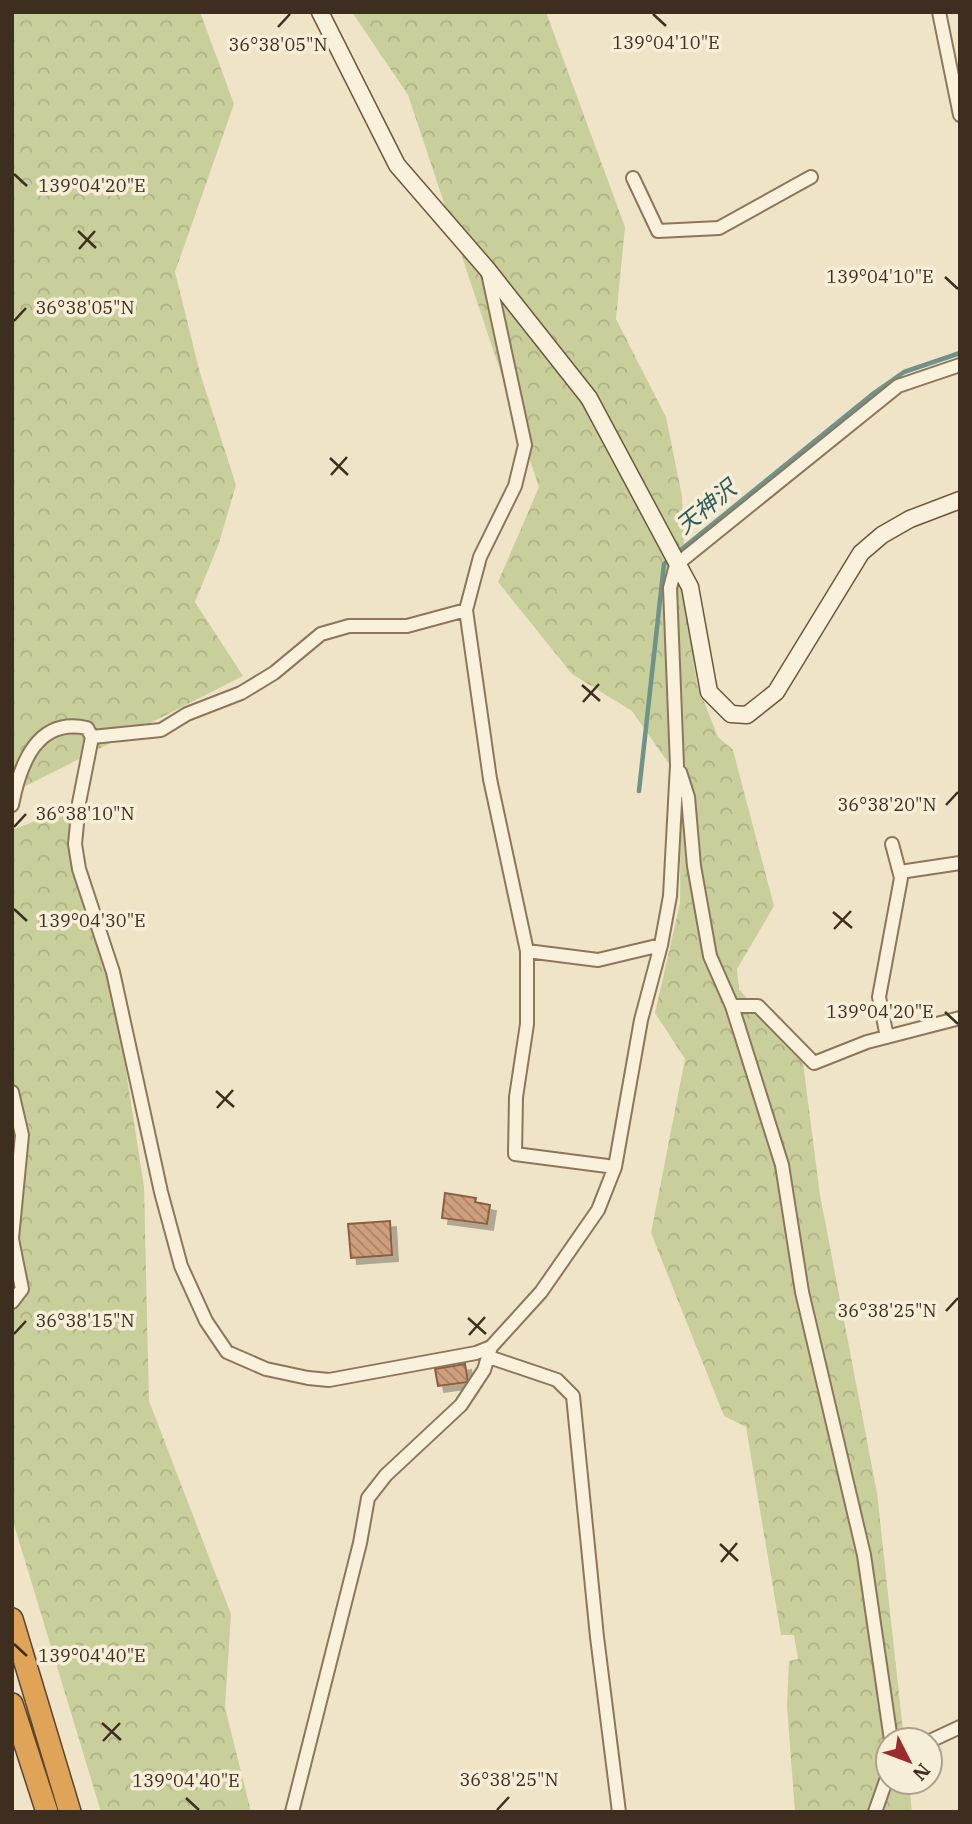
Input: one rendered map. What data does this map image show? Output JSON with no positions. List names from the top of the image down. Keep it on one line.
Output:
{"water":["天神沢"],"north":"bottom right","coordinates":["139°04'10\"E","36°38'05\"N","139°04'20\"E","36°38'20\"N","36°38'10\"N","139°04'30\"E","36°38'25\"N","36°38'15\"N","139°04'40\"E"]}
